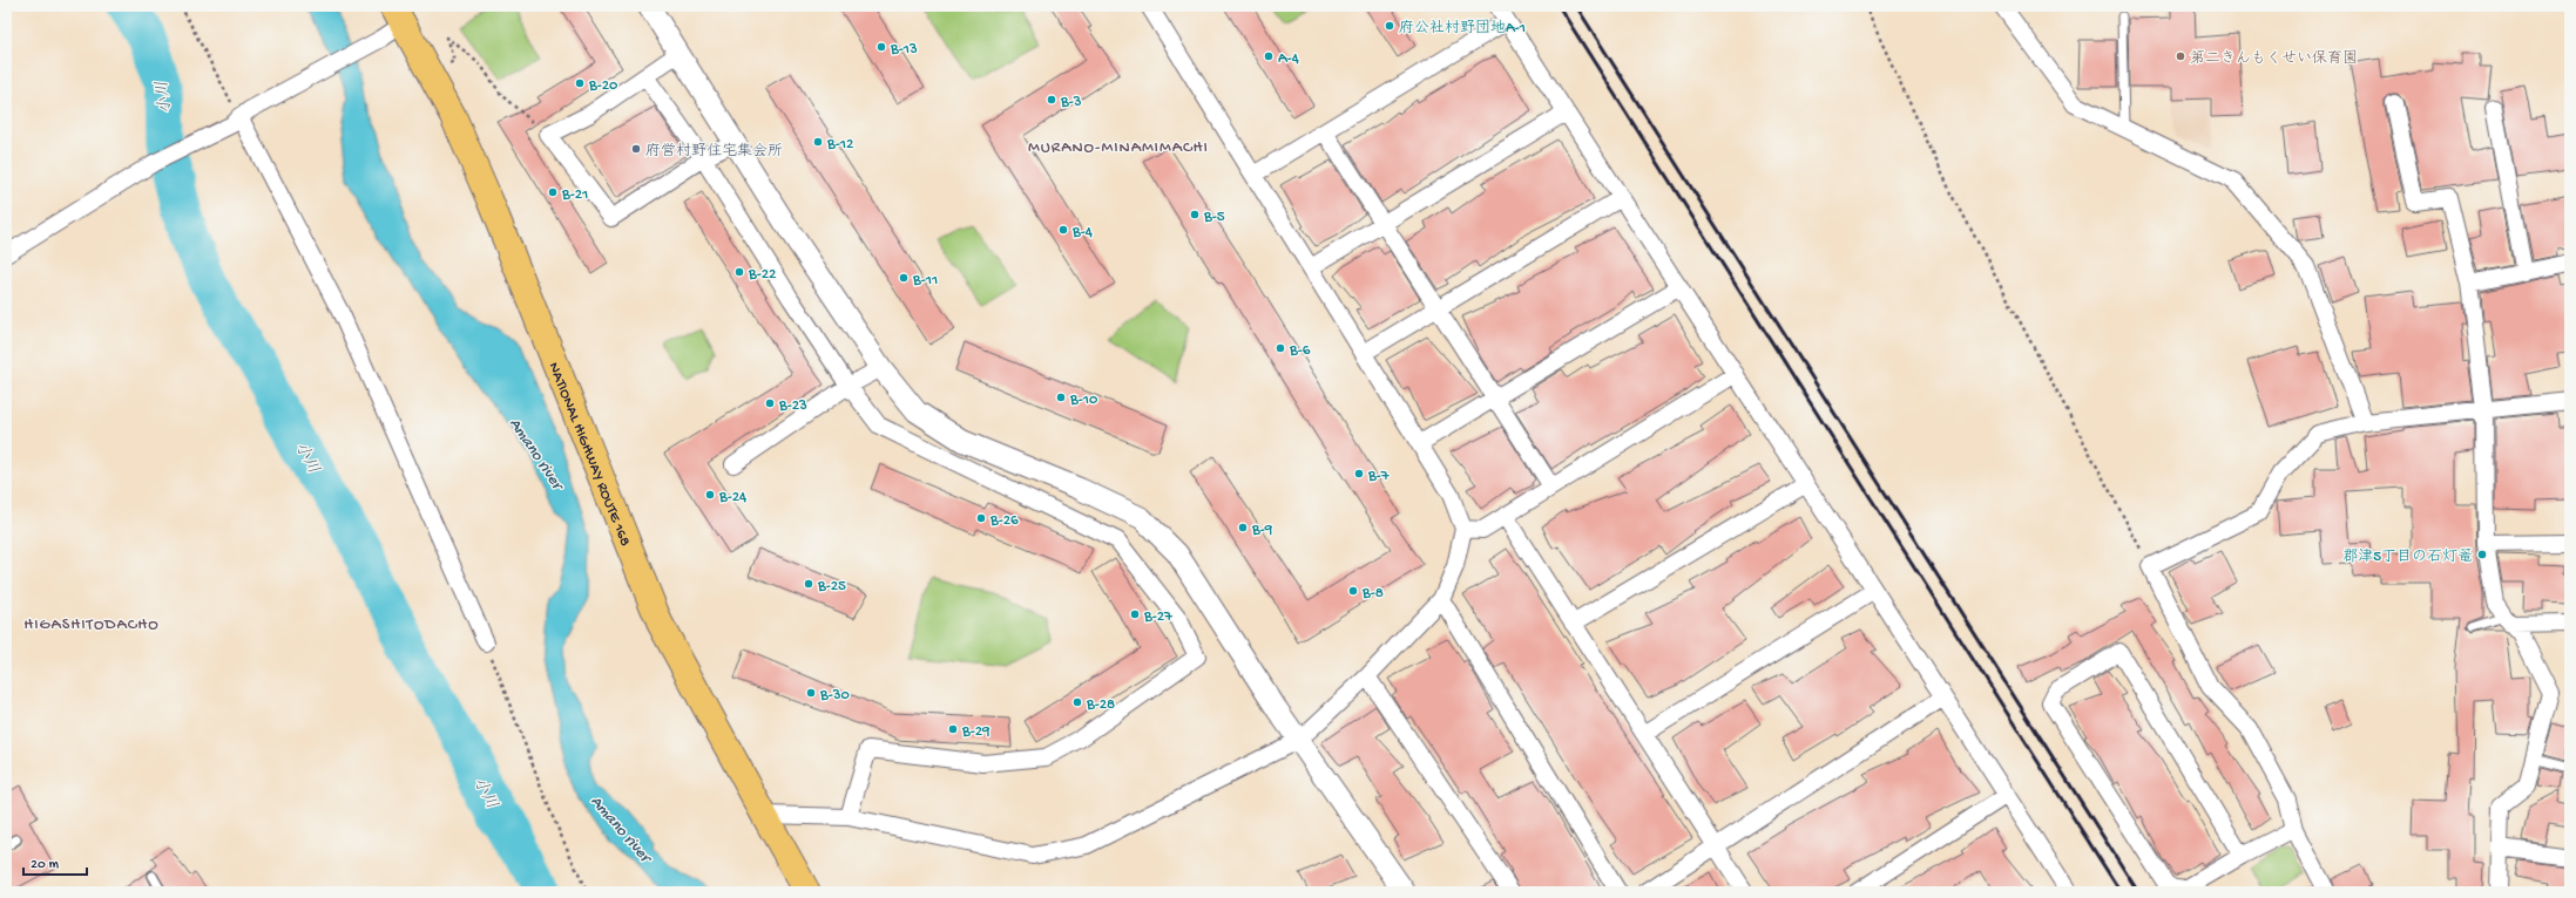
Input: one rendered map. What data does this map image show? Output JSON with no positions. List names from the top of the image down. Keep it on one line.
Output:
{"streets":{"highway":["NATIONAL HIGHWAY ROUTE 168"]},"districts":["MURANO-MINAMIMACHI","HIGASHITODACHO"],"water":["小川","Amano river"],"places":["府公社村野団地A-1","B-13","A-4","第二きんもくせい保育園","B-20","B-3","B-12","府営村野住宅集会所","B-21","B-5","B-4","B-22","B-11","B-6","B-10","B-23","B-7","B-24","B-26","B-9","郡津5丁目の石灯篭","B-25","B-8","B-27","B-30","B-28","B-29"],"scale_bar":"20 m"}
